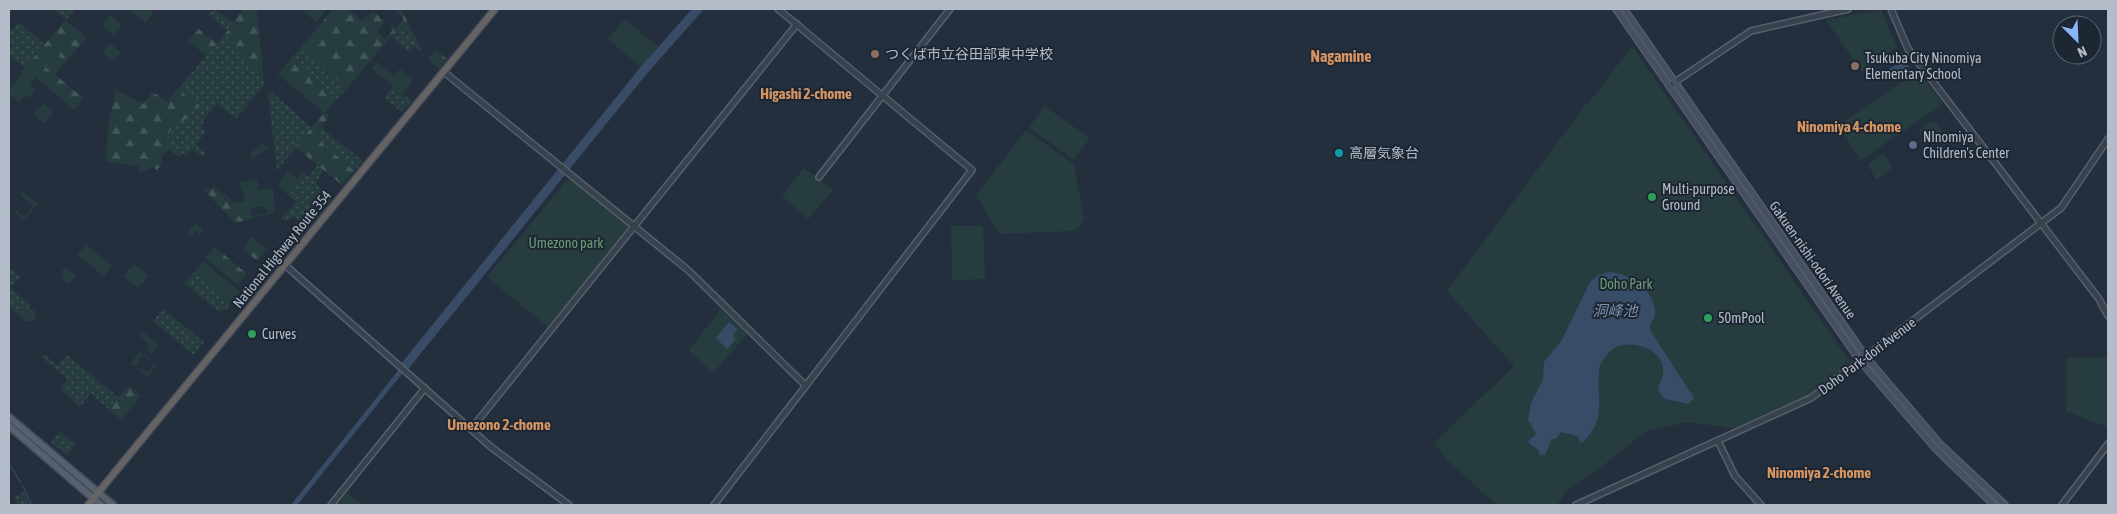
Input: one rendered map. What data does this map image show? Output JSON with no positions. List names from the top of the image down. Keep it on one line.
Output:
{"streets":{"highway":["National Highway Route 354"],"main road":["Gakuen-nishi-odori Avenue"],"street":["Doho Park-dori Avenue"]},"crossings":[["Gakuen-nishi-odori Avenue","Doho Park-dori Avenue"]],"districts":["Nagamine","Higashi 2-chome","Ninomiya 4-chome","Umezono 2-chome","Ninomiya 2-chome"],"water":["洞峰池"],"parks":["Umezono park","Doho Park"],"places":["つくば市立谷田部東中学校","Tsukuba City Ninomiya Elementary School","NInomiya Children's Center","高層気象台","Multi-purpose Ground","50mPool","Curves"],"north":"bottom right"}
